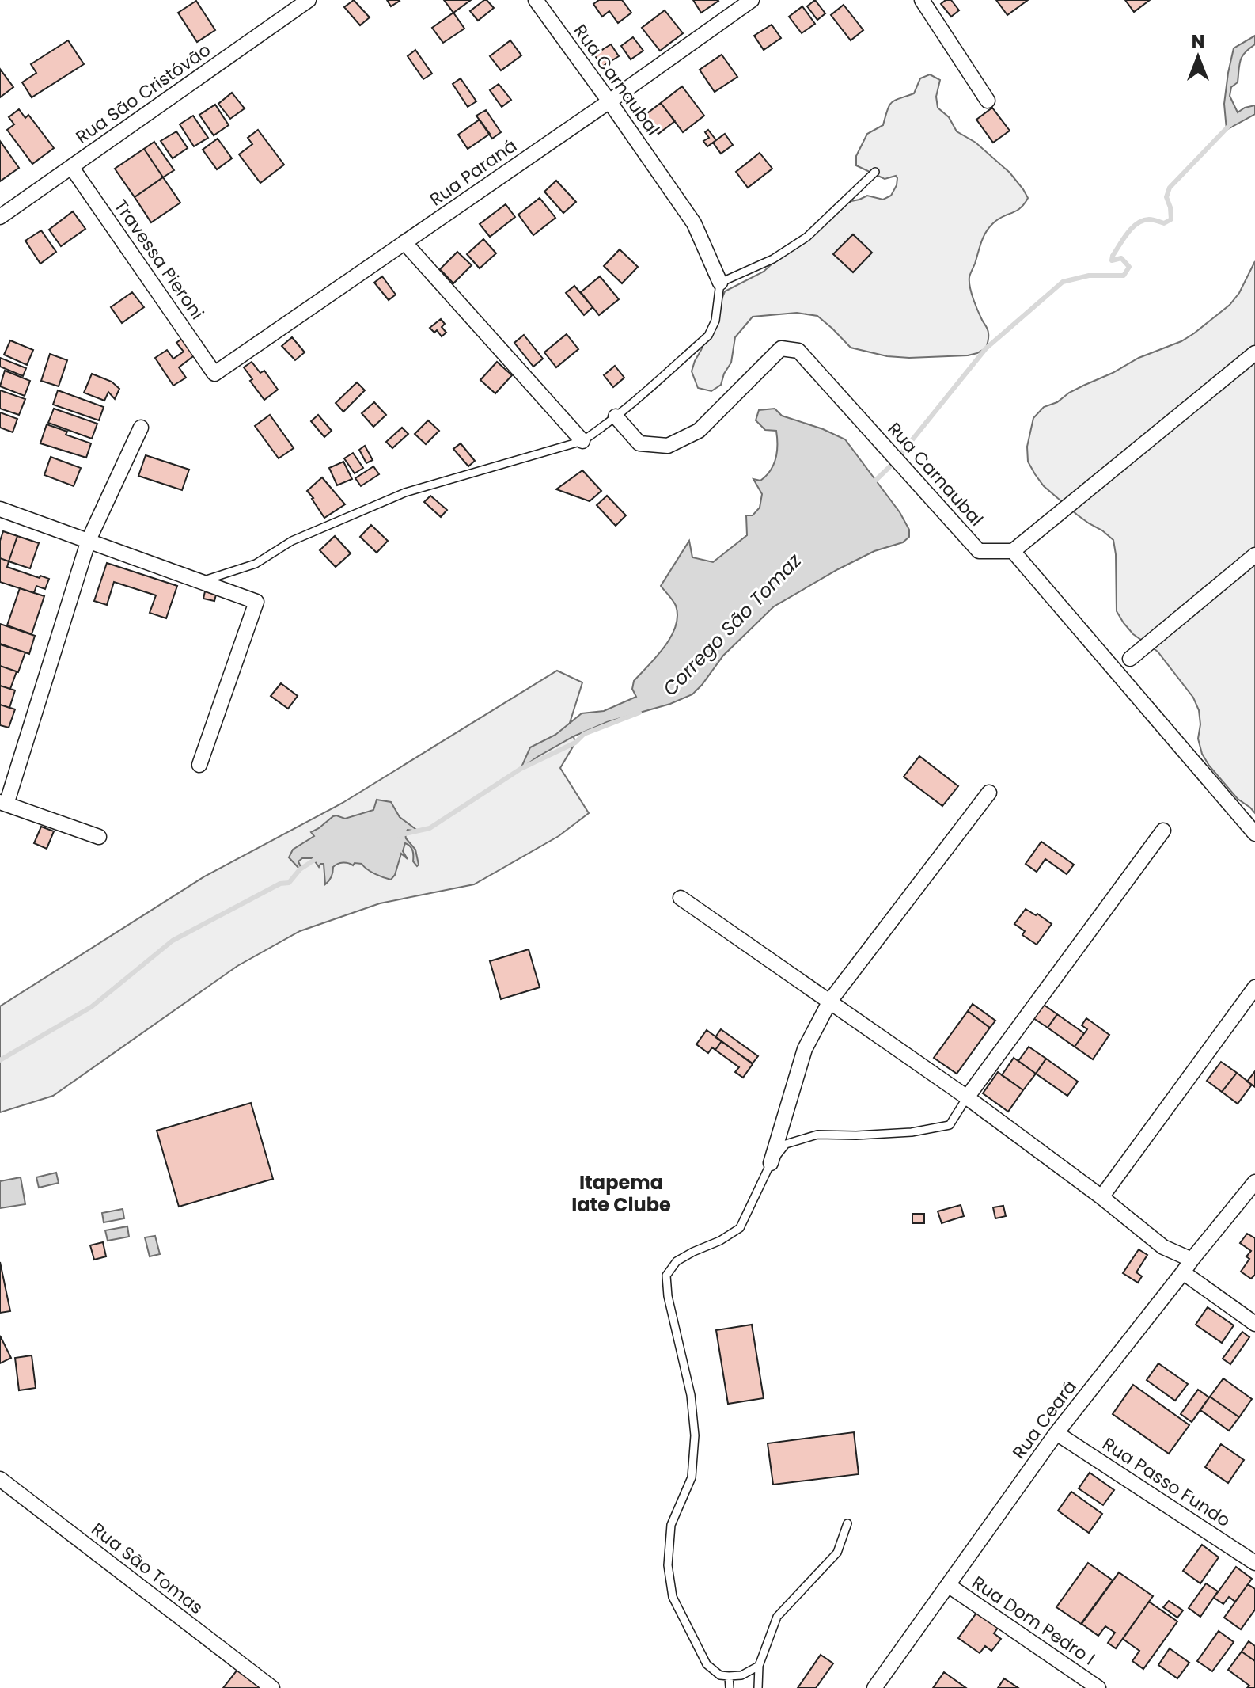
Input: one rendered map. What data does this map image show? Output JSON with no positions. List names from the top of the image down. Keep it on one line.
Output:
{"streets":{"street":["Rua Carnaubal","Rua São Cristóvão","Rua Paraná","Travessa Pieroni","Rua Ceará","Rua Passo Fundo","Rua São Tomas","Rua Dom Pedro I"]},"crossings":[["Rua Carnaubal","Rua Paraná"],["Rua São Cristóvão","Travessa Pieroni"],["Rua Paraná","Travessa Pieroni"],["Rua Ceará","Rua Passo Fundo"],["Rua Ceará","Rua Dom Pedro I"]],"districts":["Itapema Iate Clube"],"water":["Corrego São Tomaz"],"north":"top"}
